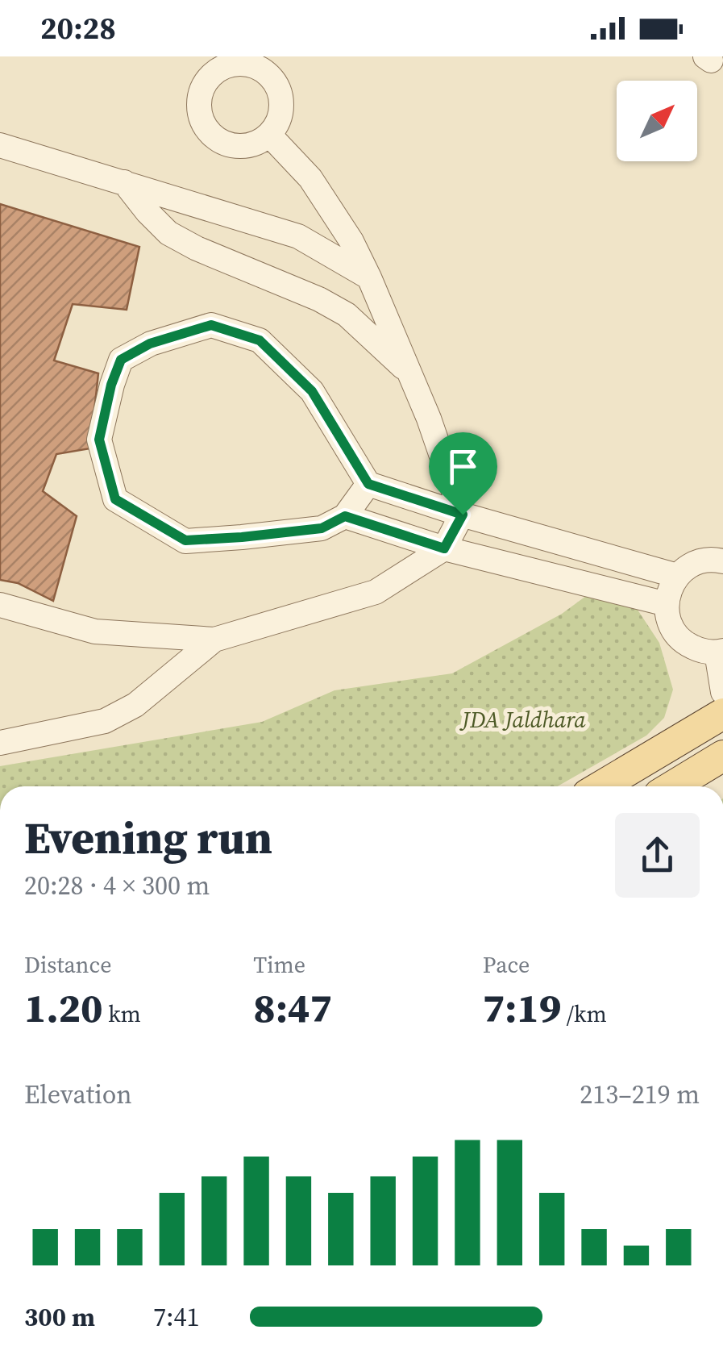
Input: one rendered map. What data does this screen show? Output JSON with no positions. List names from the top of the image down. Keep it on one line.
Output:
{"parks":["JDA Jaldhara"],"north":"top right","page":{"status":"20:28","heading":["Evening run","20:28 · 4 × 300 m"],"stats":[["Distance","1.20 km"],["Time","8:47"],["Pace","7:19 /km"]],"chart":["Elevation","213–219 m"],"list":[{"name":"300 m","note":"7:41"}]}}
